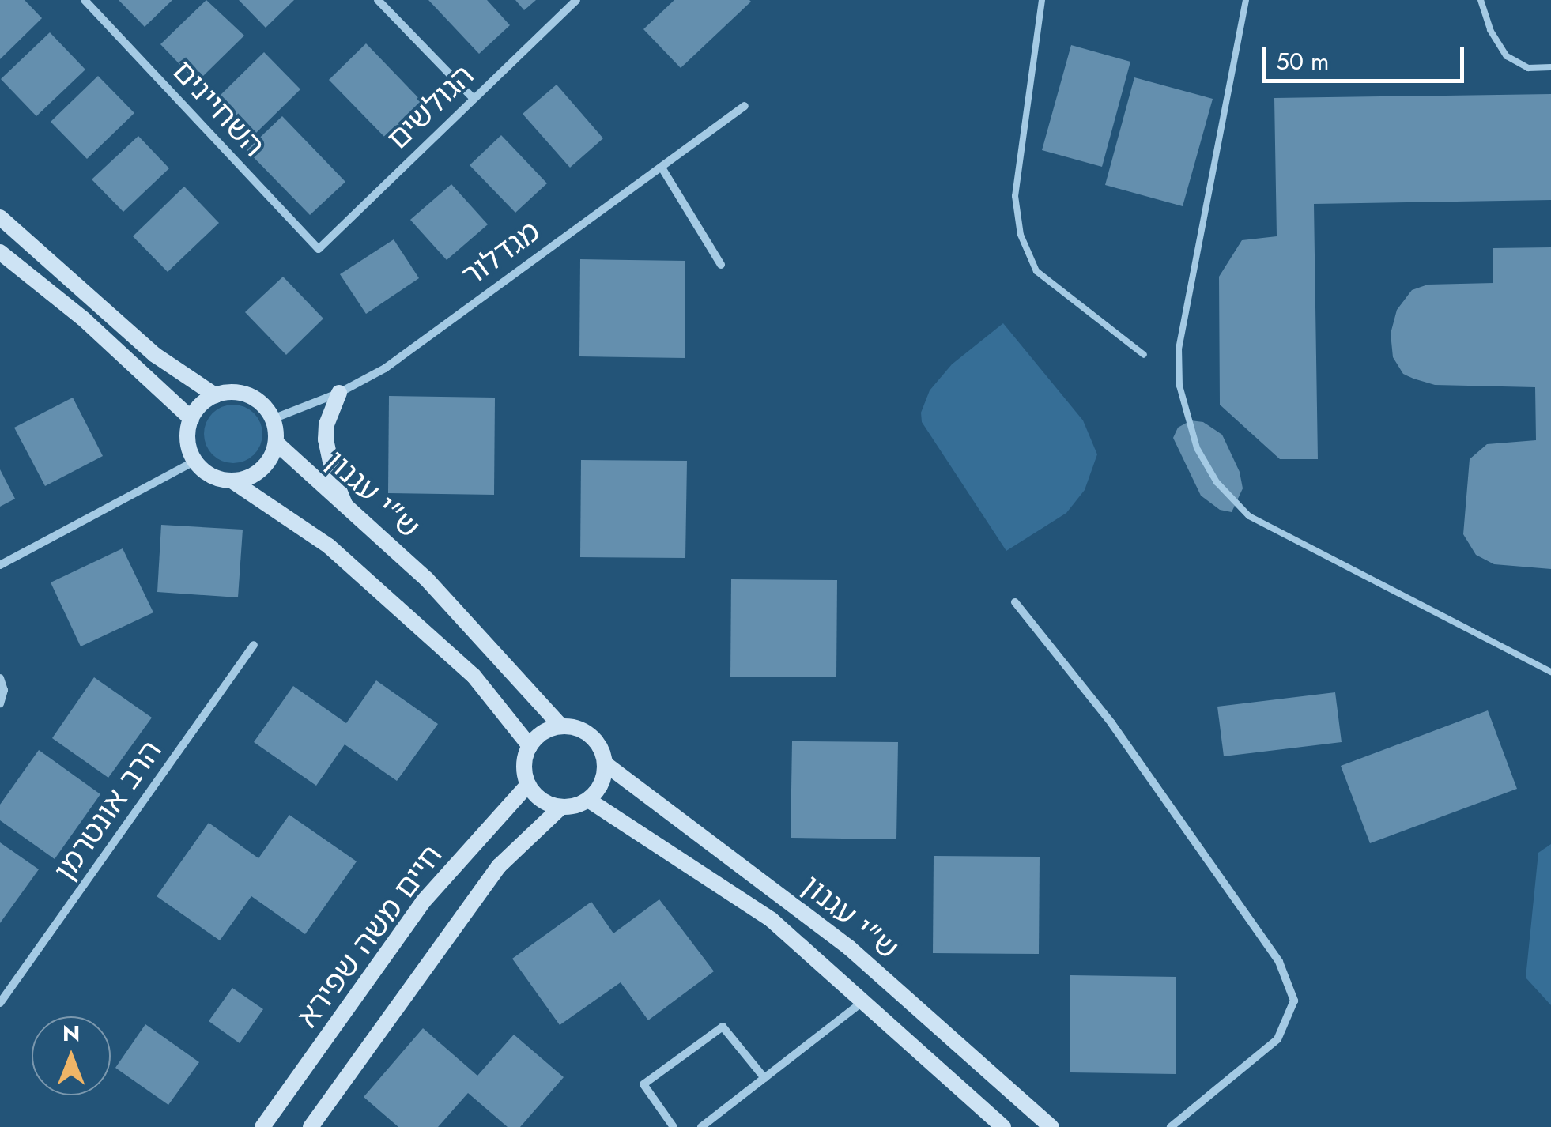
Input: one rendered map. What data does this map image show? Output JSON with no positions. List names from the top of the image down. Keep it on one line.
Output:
{"streets":{"street":["הגולשים","השחיינים","מגדלור","ש\"י עגנון","הרב אונטרמן","חיים משה שפירא"]},"crossings":[["הגולשים","השחיינים"],["מגדלור","ש\"י עגנון"],["ש\"י עגנון","חיים משה שפירא"]],"scale_bar":"50 m","north":"top"}
